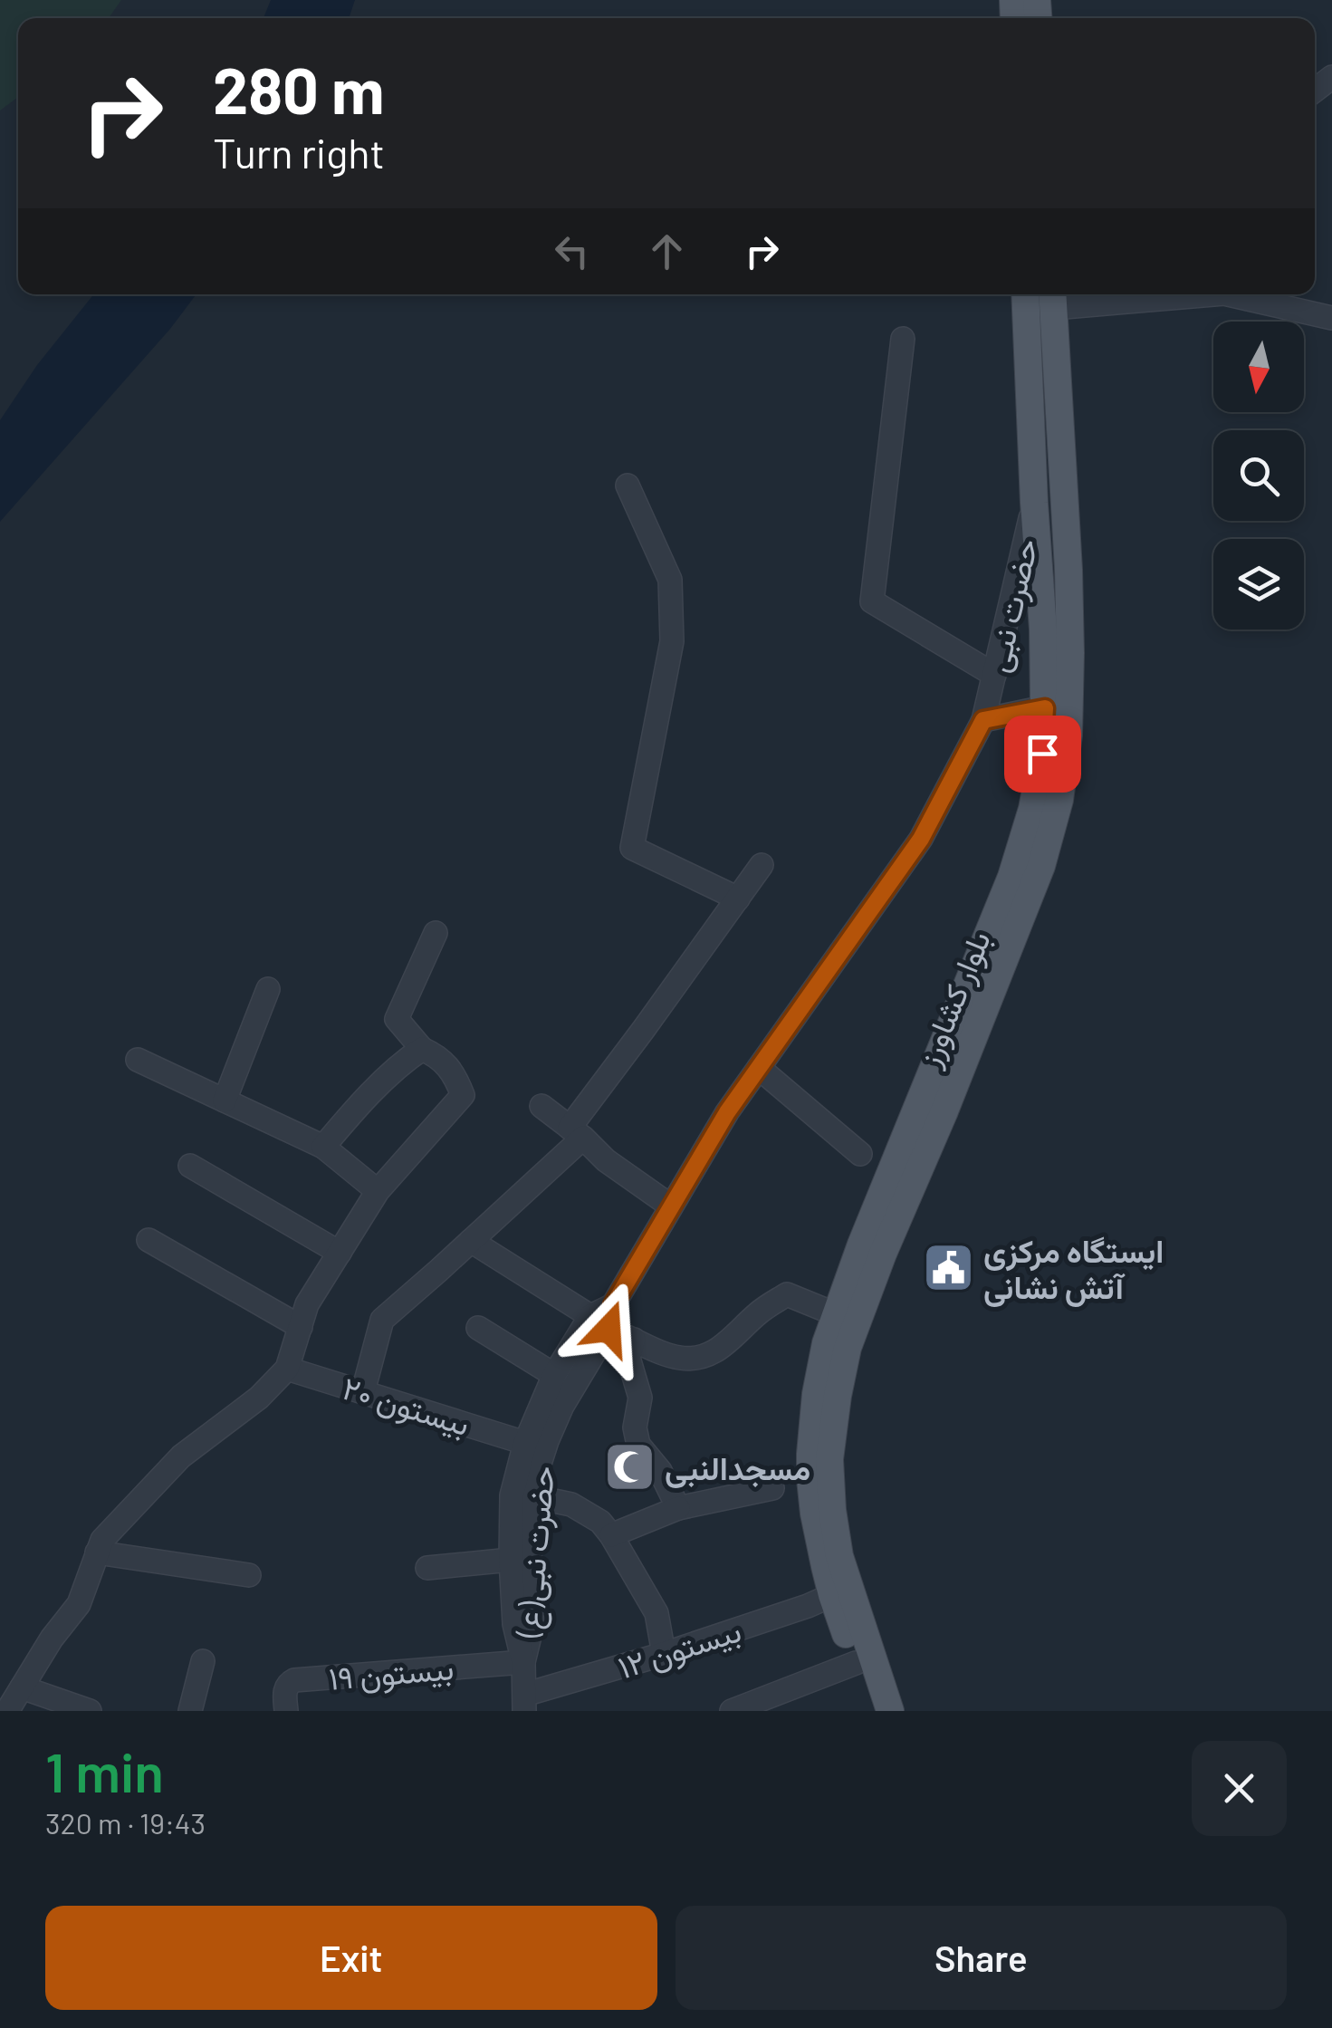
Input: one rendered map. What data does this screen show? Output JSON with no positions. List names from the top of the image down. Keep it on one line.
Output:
{"streets":{"main road":["بلوار کشاورز"],"street":["حضرت نبی","بیستون ۲۰","حضرت نبی(ع)","بیستون ۱۲","بیستون ۱۹"]},"crossings":[["حضرت نبی","بلوار کشاورز"],["حضرت نبی","حضرت نبی(ع)"],["بلوار کشاورز","بیستون ۱۲"],["بیستون ۲۰","حضرت نبی(ع)"],["حضرت نبی(ع)","بیستون ۱۲"],["حضرت نبی(ع)","بیستون ۱۹"]],"places":{"public building":["ایستگاه مرکزی آتش نشانی"],"mosque":["مسجدالنبی"]},"north":"bottom","page":{"turn":["280 m","Turn right"],"heading":["1 min","320 m · 19:43"],"buttons":["Exit","Share"]}}
